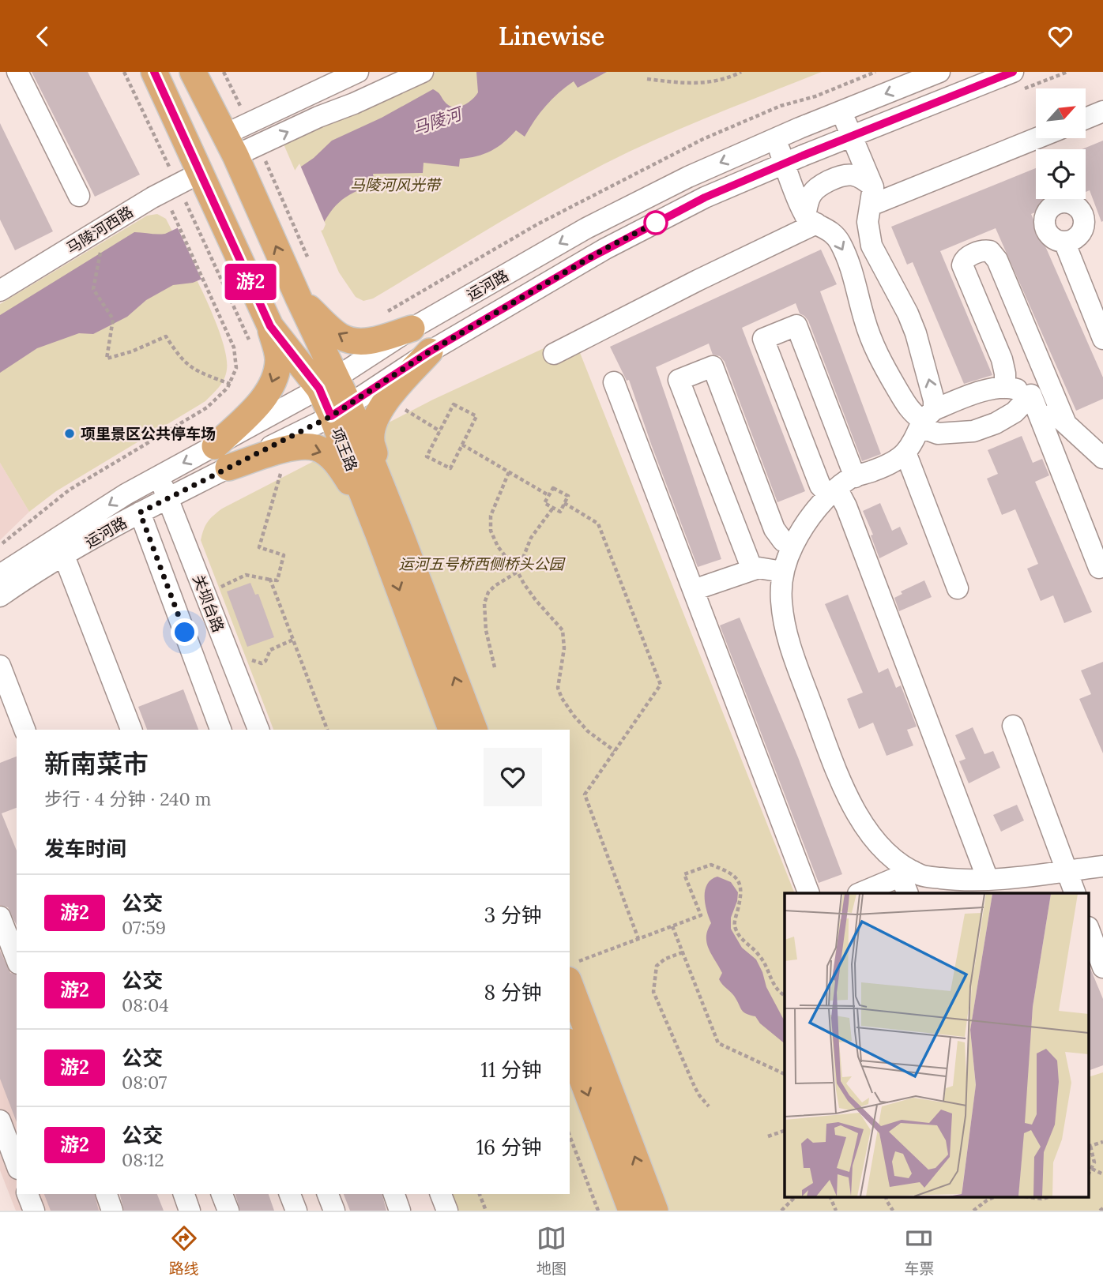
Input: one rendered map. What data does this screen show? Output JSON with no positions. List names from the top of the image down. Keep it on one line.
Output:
{"streets":{"main road":["项王路"],"street":["马陵河西路","运河路","关坝台路"]},"crossings":[["马陵河西路","项王路"],["运河路","项王路"],["运河路","关坝台路"]],"water":["马陵河"],"parks":["马陵河风光带","运河五号桥西侧桥头公园"],"places":["项里景区公共停车场"],"lines":["bus line 游2"],"north":"top right","page":{"header":"Linewise","on_map":"游2","heading":[["新南菜市","步行 · 4 分钟 · 240 m"],"发车时间"],"list":[{"mark":"游2","name":"公交","note":"07:59","value":"3 分钟"},{"mark":"游2","name":"公交","note":"08:04","value":"8 分钟"},{"mark":"游2","name":"公交","note":"08:07","value":"11 分钟"},{"mark":"游2","name":"公交","note":"08:12","value":"16 分钟"}],"tabs":["路线","地图","车票"]}}
